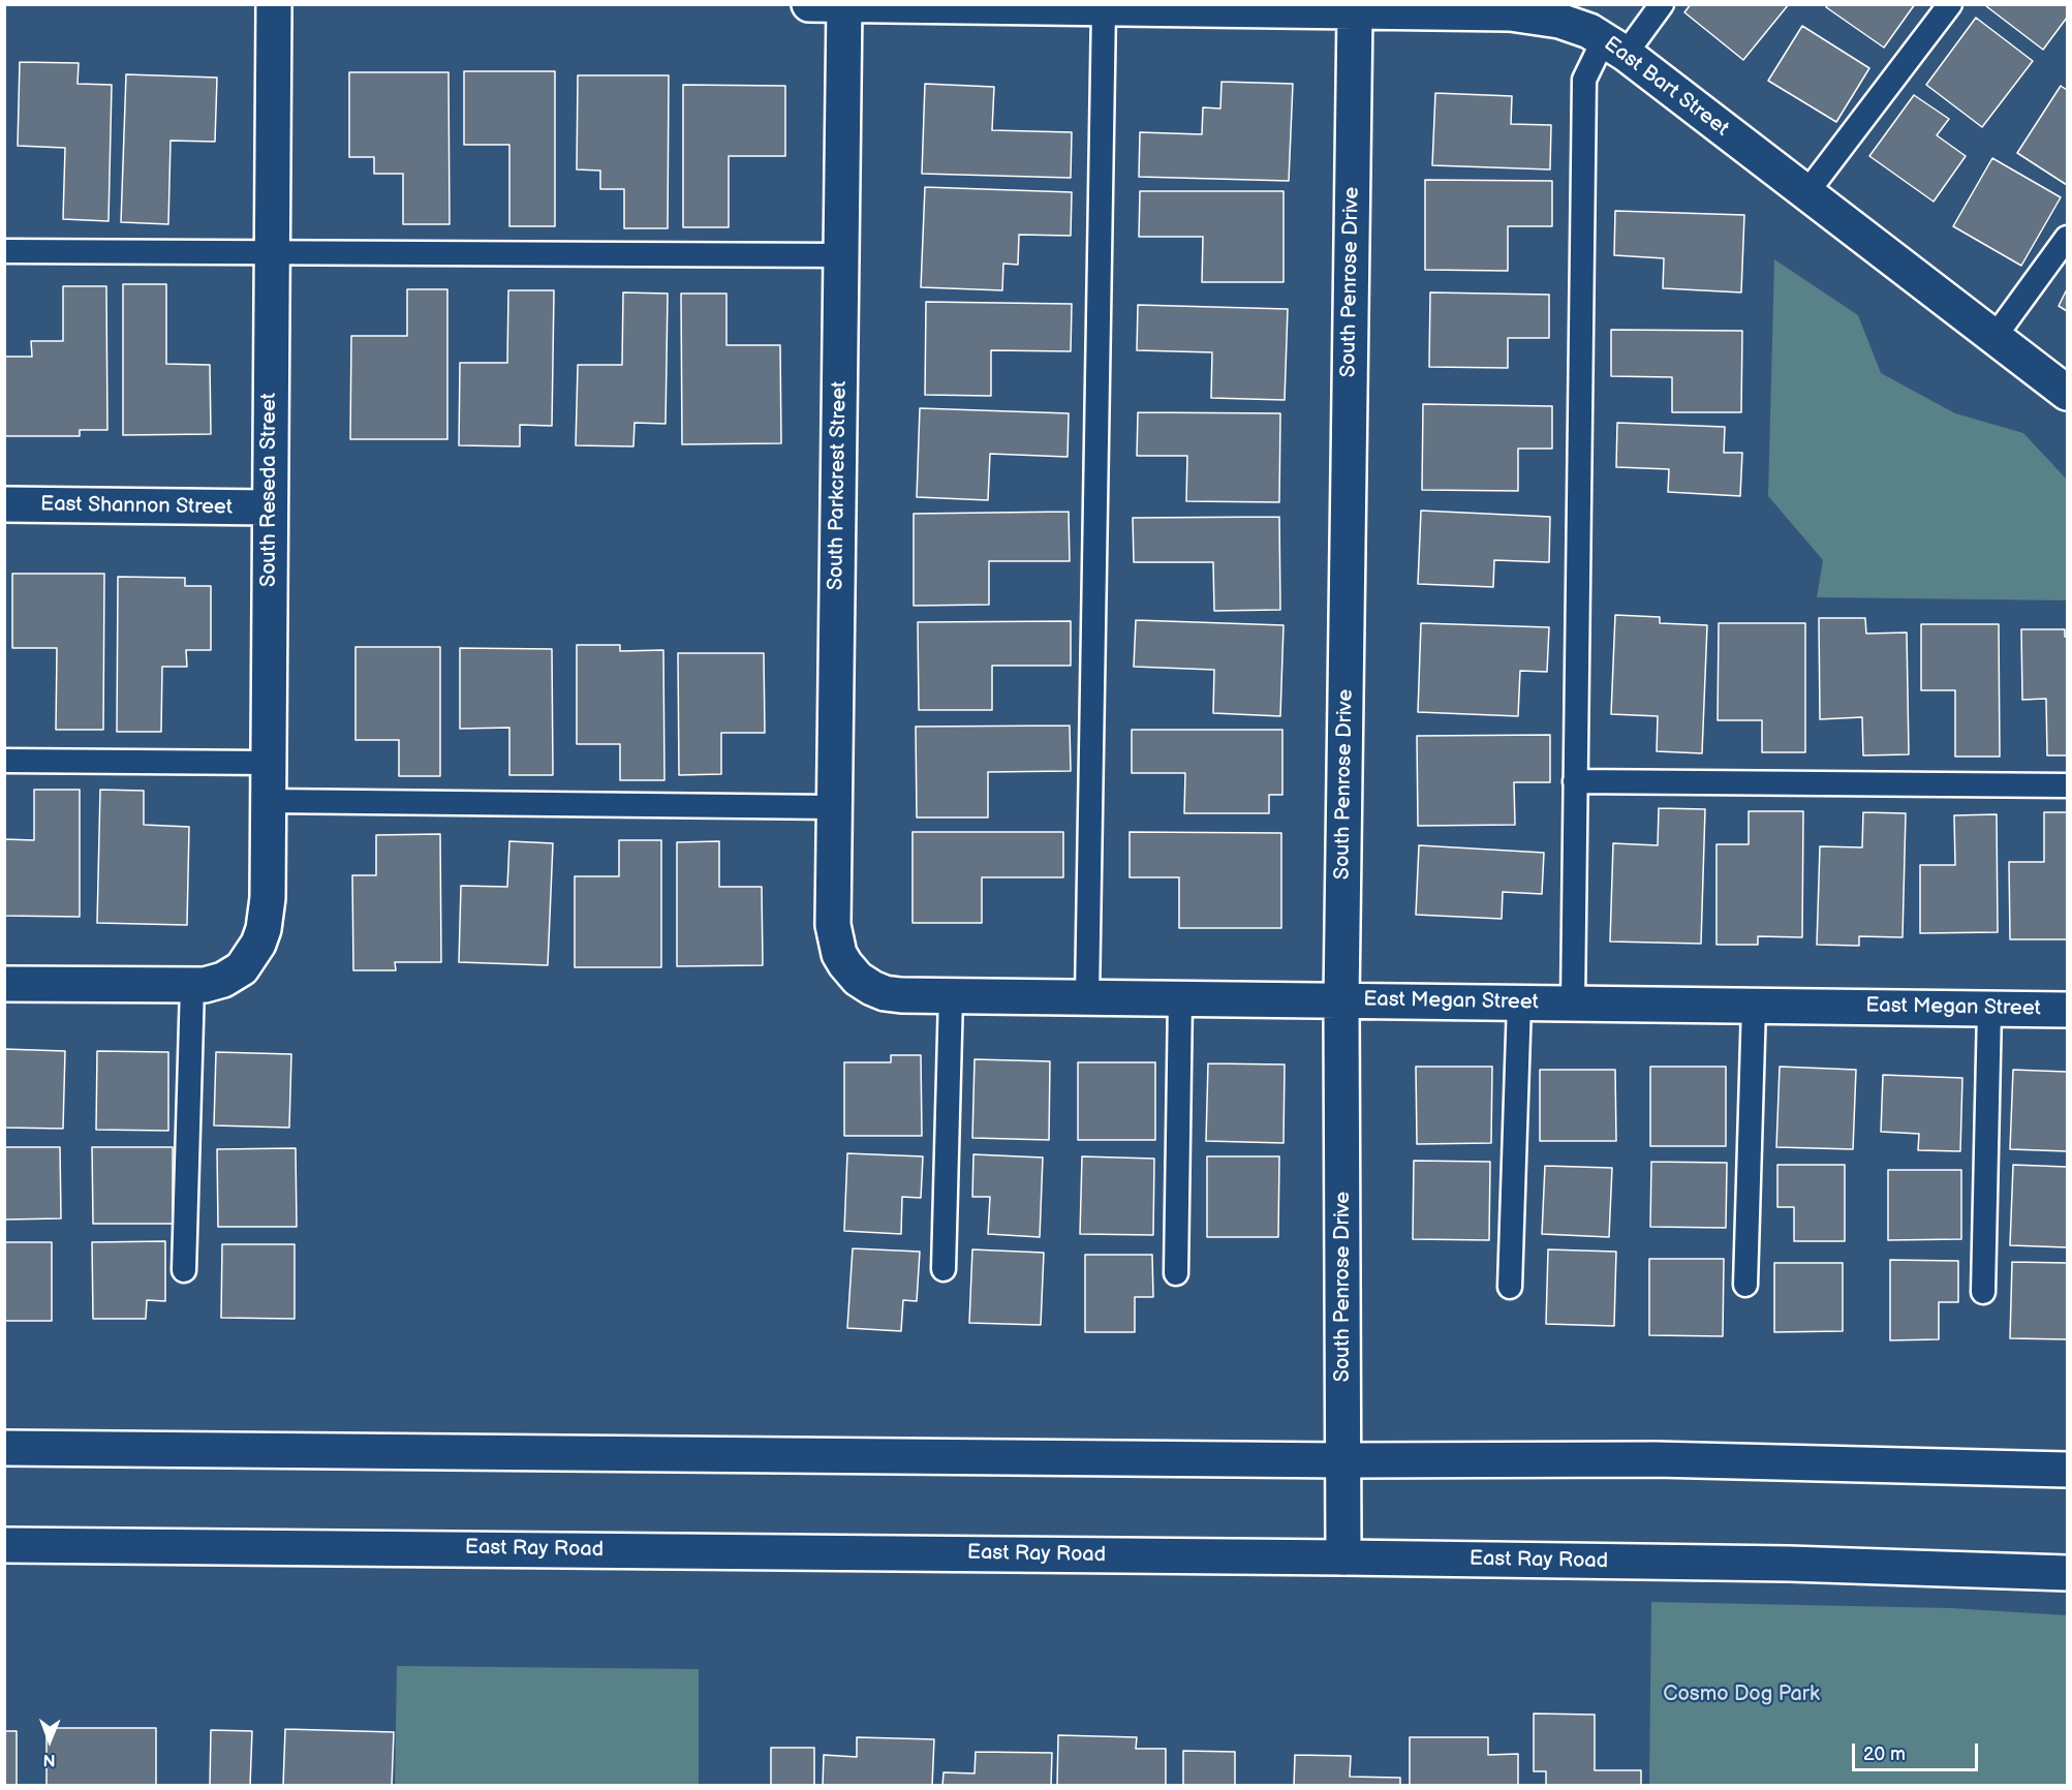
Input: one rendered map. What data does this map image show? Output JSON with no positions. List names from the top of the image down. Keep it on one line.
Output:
{"streets":{"street":["East Bart Street","South Penrose Drive","South Parkcrest Street","South Reseda Street","East Shannon Street","East Megan Street","East Ray Road"]},"crossings":[["East Bart Street","South Penrose Drive"],["East Bart Street","South Parkcrest Street"],["South Penrose Drive","East Megan Street"],["South Penrose Drive","East Ray Road"],["South Parkcrest Street","East Megan Street"],["South Reseda Street","East Shannon Street"]],"parks":["Cosmo Dog Park"],"scale_bar":"20 m","north":"bottom"}
